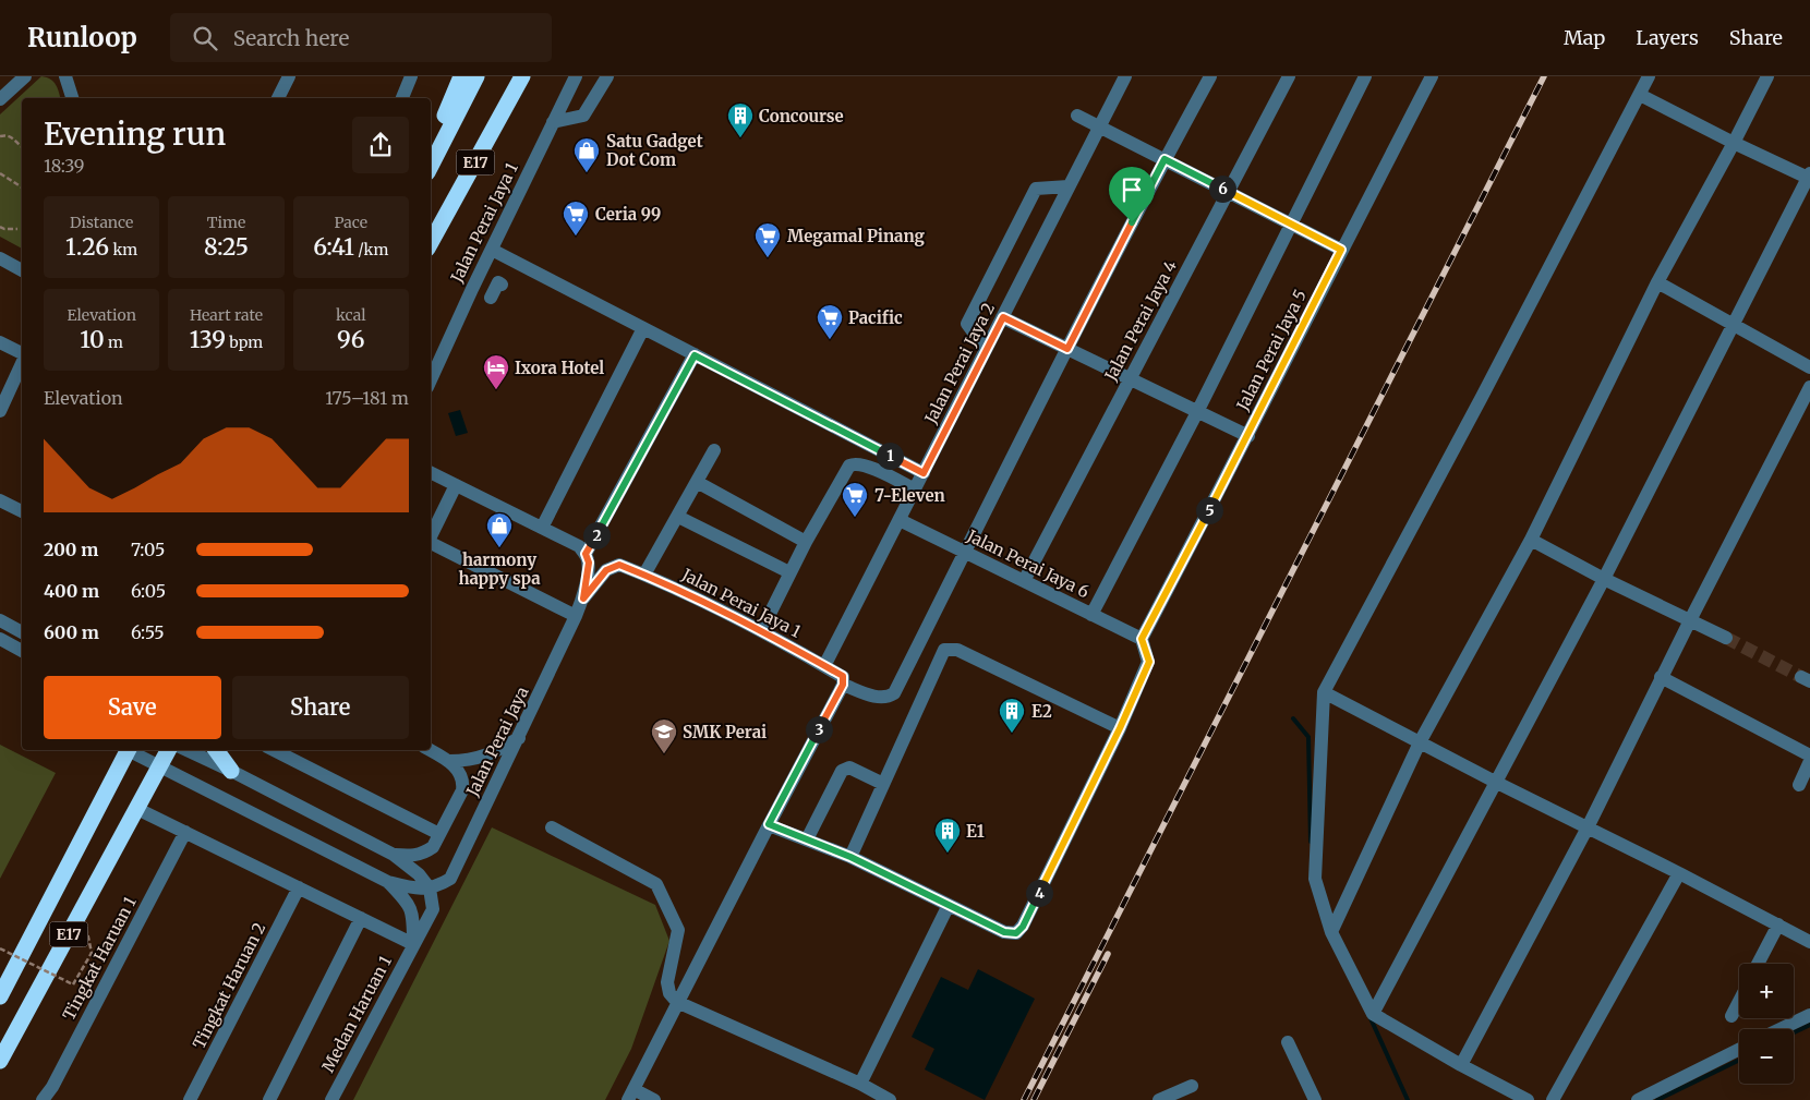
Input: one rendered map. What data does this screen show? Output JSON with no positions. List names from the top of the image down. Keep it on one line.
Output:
{"streets":{"highway":["E17"],"street":["Jalan Perai Jaya 1","Jalan Perai Jaya 4","Jalan Perai Jaya 5","Jalan Perai Jaya 2","Jalan Perai Jaya 6","Jalan Perai Jaya","Tingkat Haruan 1","Tingkat Haruan 2","Medan Haruan 1"]},"crossings":[["Jalan Perai Jaya 1","Jalan Perai Jaya 2"],["Jalan Perai Jaya 1","Jalan Perai Jaya"],["Jalan Perai Jaya 4","Jalan Perai Jaya 6"],["Jalan Perai Jaya 5","Jalan Perai Jaya 6"],["Jalan Perai Jaya 2","Jalan Perai Jaya 6"],["Jalan Perai Jaya","Medan Haruan 1"]],"places":{"building":["Concourse","E2","E1"],"shop":["Satu Gadget Dot Com","harmony happy spa"],"supermarket":["Ceria 99","Megamal Pinang","Pacific","7-Eleven"],"hotel":["Ixora Hotel"],"school or university":["SMK Perai"]},"page":{"header":"Runloop","search":"Search here","nav":["Map","Layers","Share"],"heading":["Evening run","18:39"],"pins":["6","1","5","2","3","4"],"stats":[["Distance","1.26 km"],["Time","8:25"],["Pace","6:41 /km"],["Elevation","10 m"],["Heart rate","139 bpm"],["kcal","96"]],"chart":["Elevation","175–181 m"],"list":[{"name":"200 m","note":"7:05"},{"name":"400 m","note":"6:05"},{"name":"600 m","note":"6:55"}],"buttons":["Save","Share"],"map_buttons":["+","−"]}}
